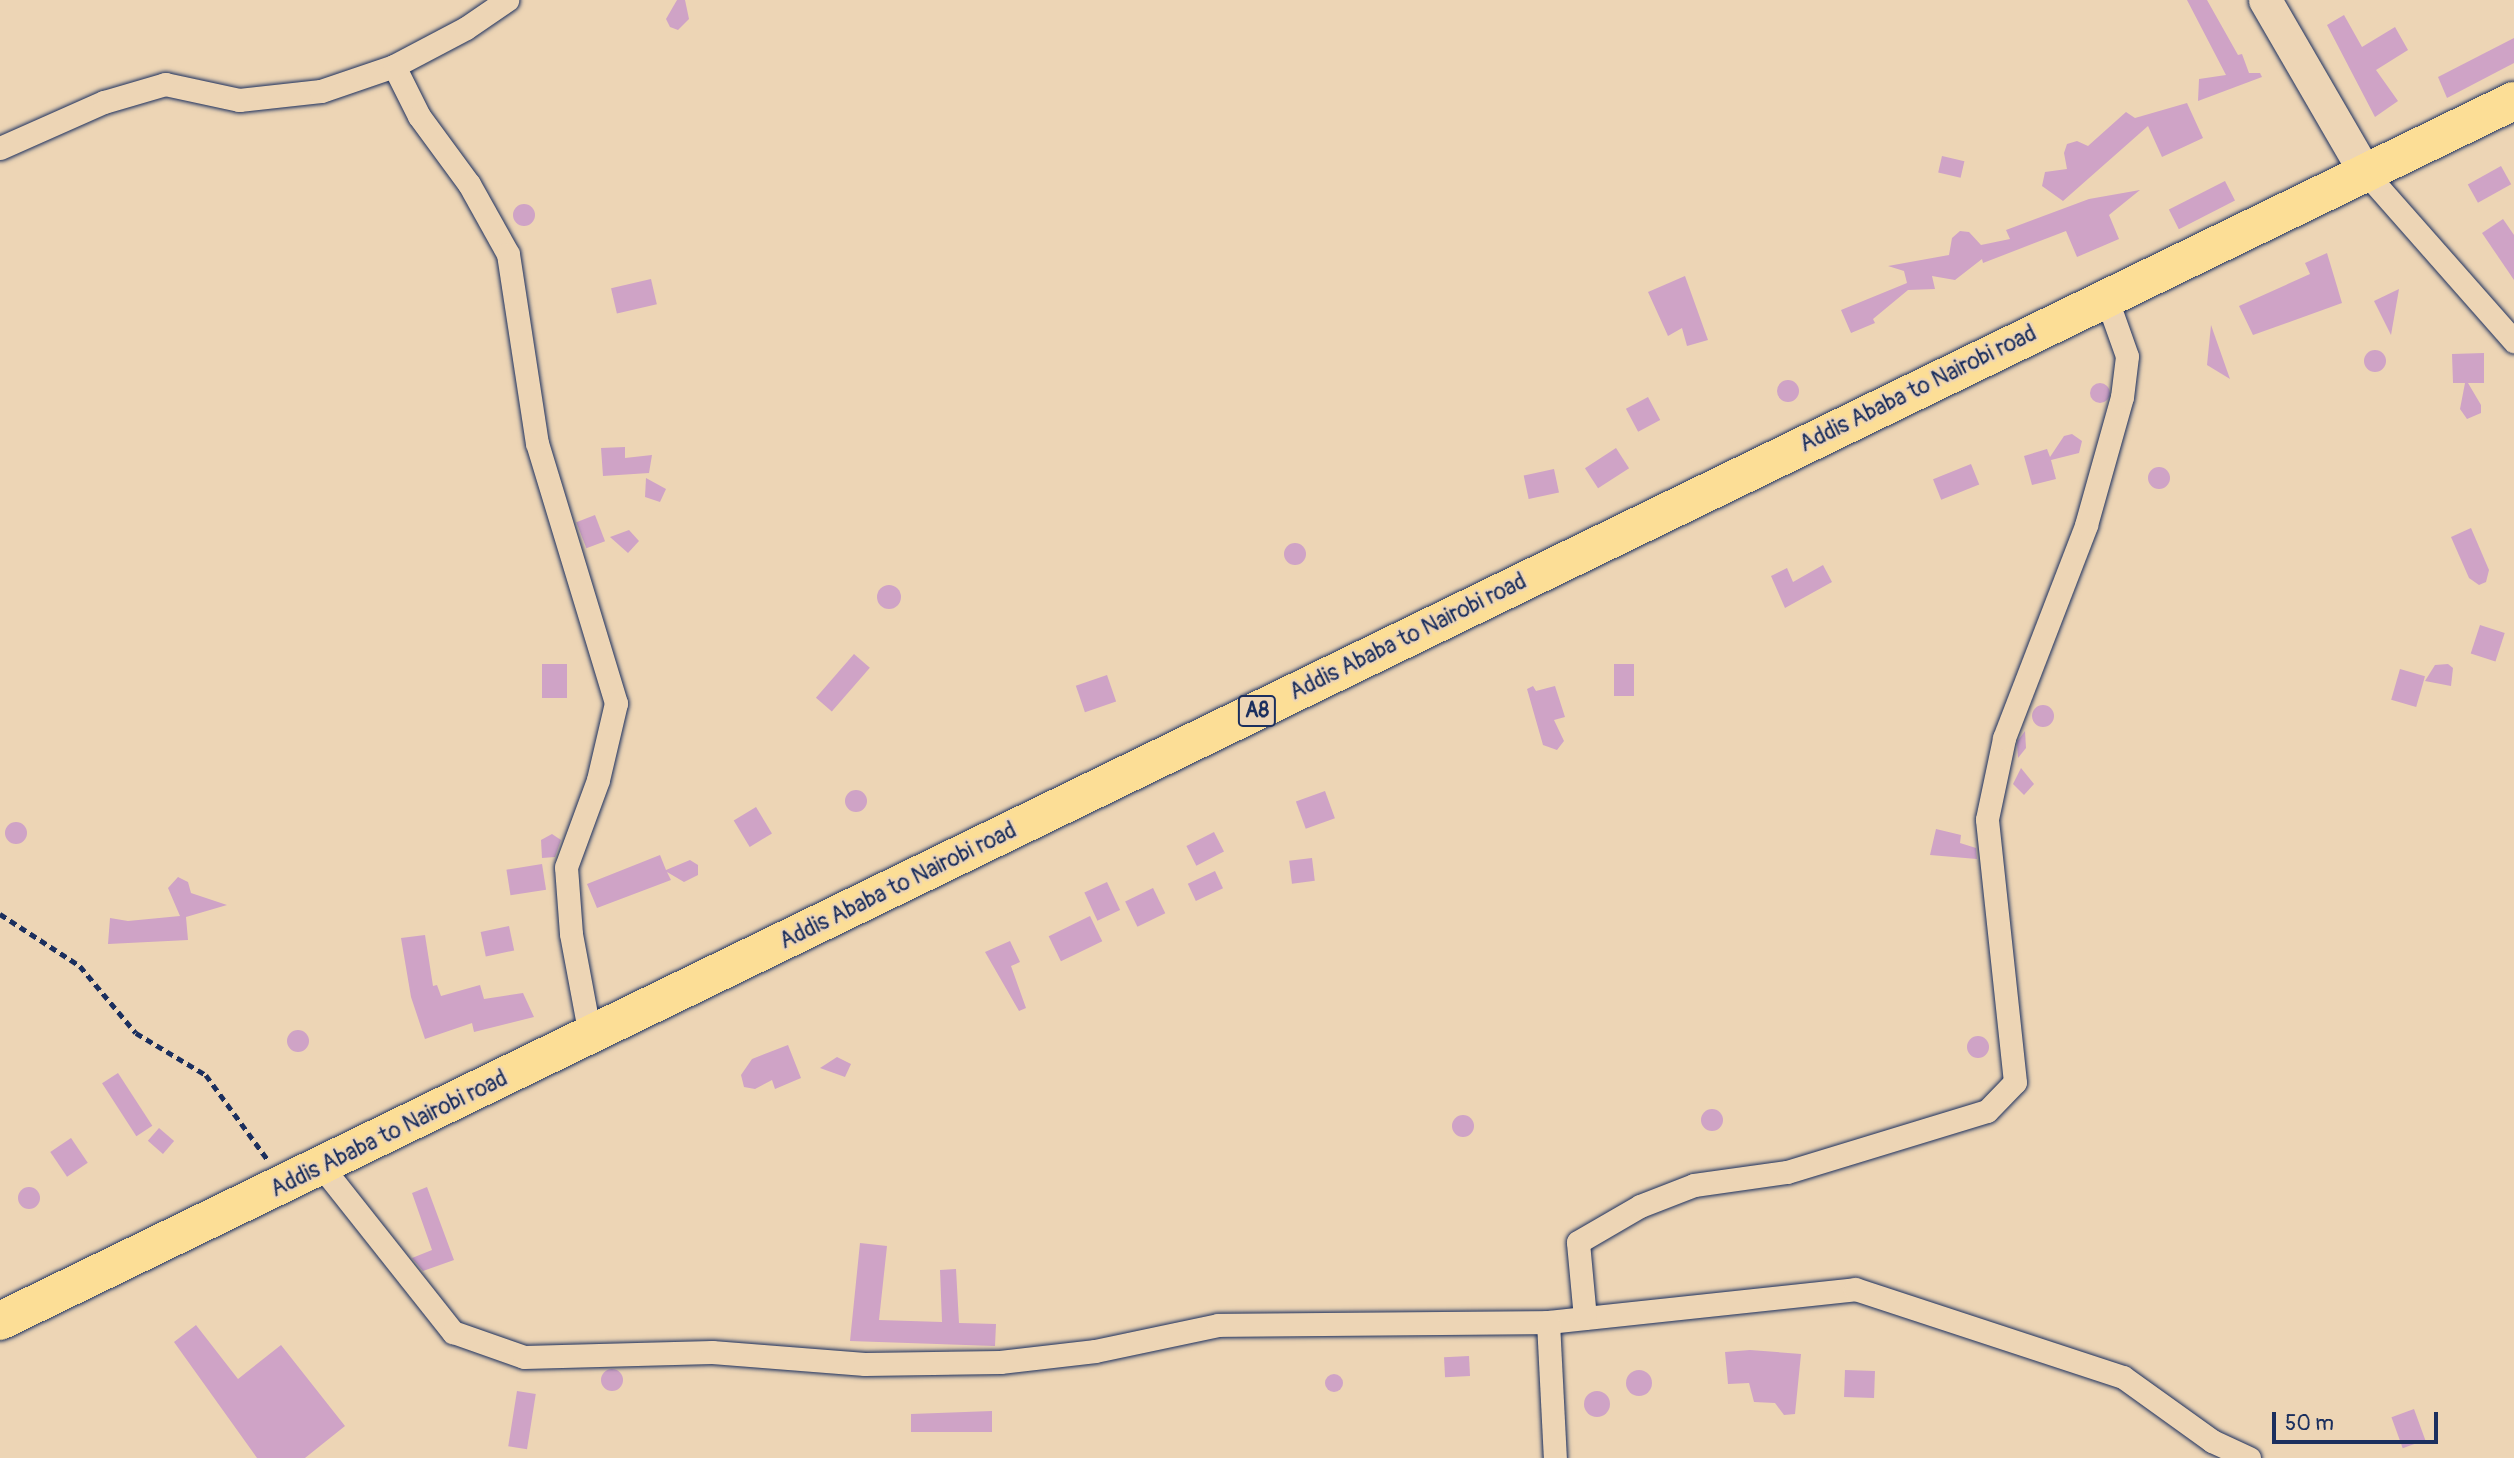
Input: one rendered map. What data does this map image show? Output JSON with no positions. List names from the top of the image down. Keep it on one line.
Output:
{"streets":{"highway":["Addis Ababa to Nairobi road","A8"]},"scale_bar":"50 m"}
